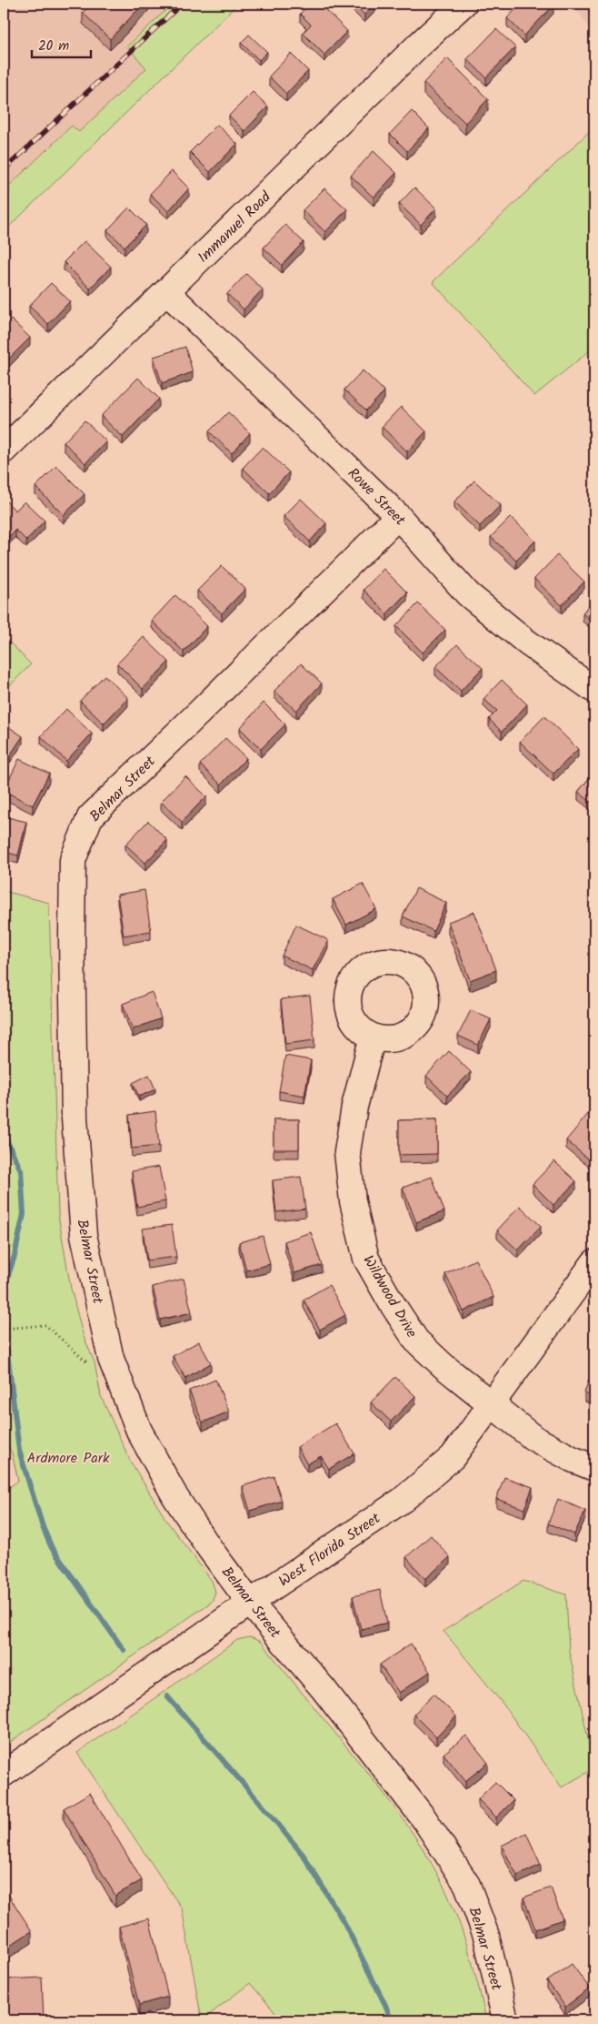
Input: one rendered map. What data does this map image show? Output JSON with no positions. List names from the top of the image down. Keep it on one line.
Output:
{"streets":{"street":["Immanuel Road","Rowe Street","Belmar Street","Wildwood Drive","West Florida Street"]},"crossings":[["Immanuel Road","Rowe Street"],["Rowe Street","Belmar Street"],["Belmar Street","West Florida Street"],["Wildwood Drive","West Florida Street"]],"parks":["Ardmore Park"],"scale_bar":"20 m"}
